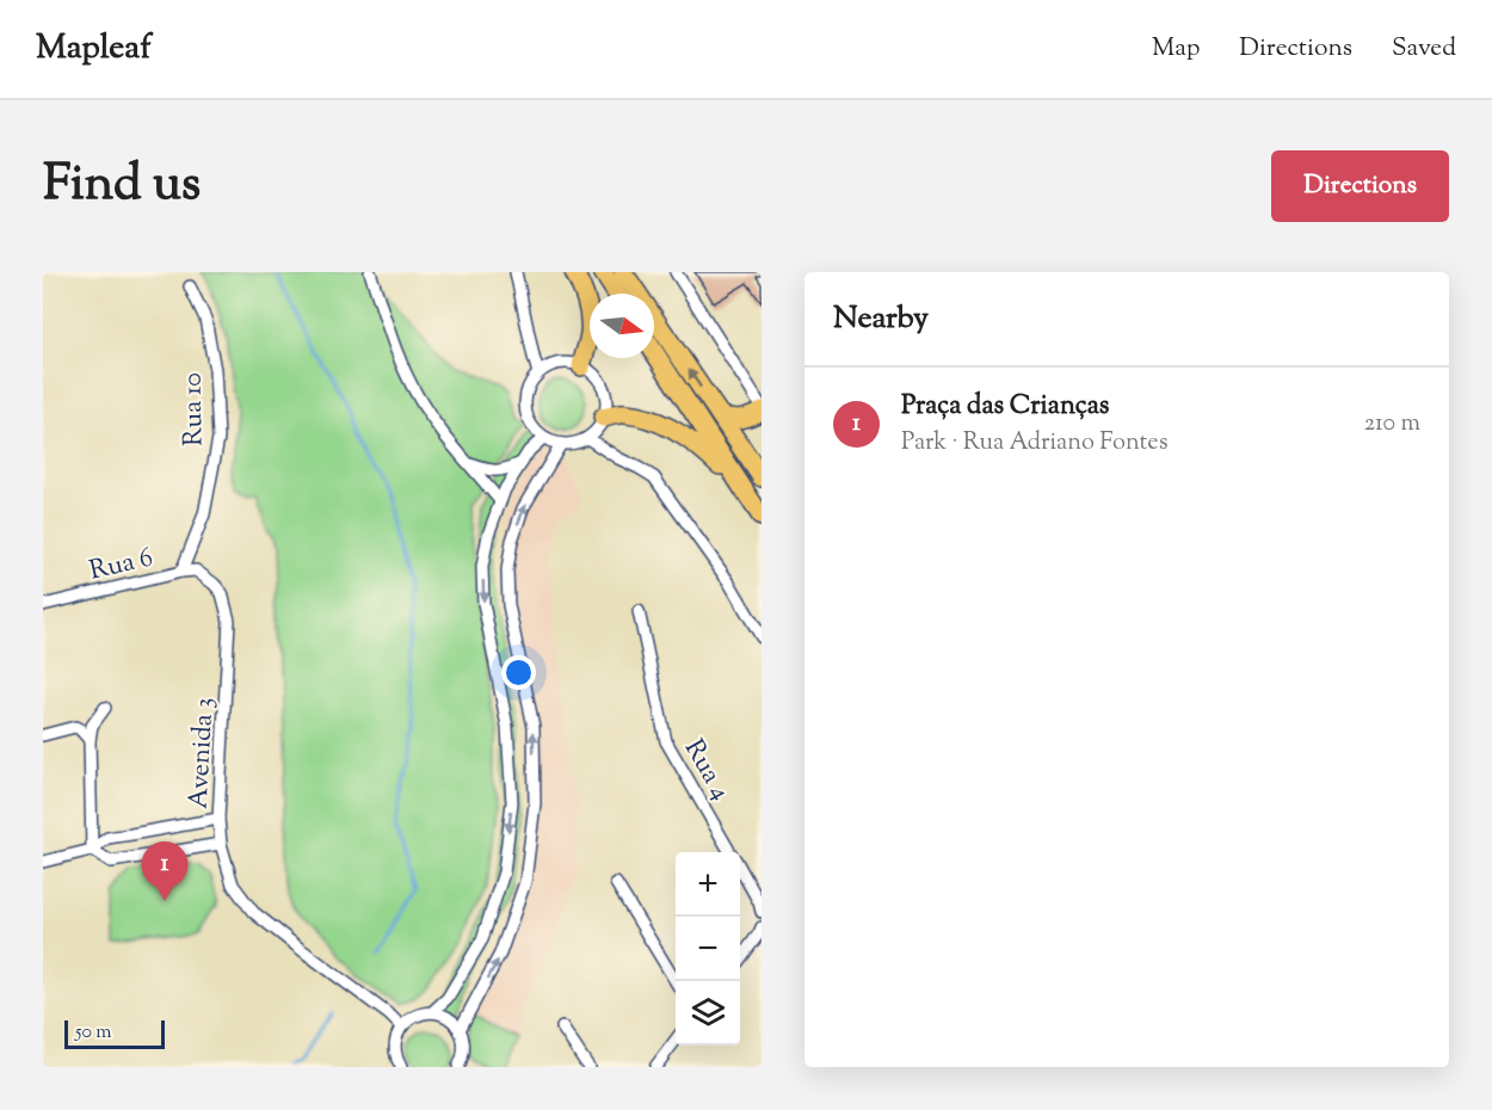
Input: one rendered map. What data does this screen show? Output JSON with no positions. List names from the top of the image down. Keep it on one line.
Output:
{"streets":{"street":["Rua 10","Rua 6","Avenida 3","Rua 4"]},"crossings":[["Rua 10","Rua 6"],["Rua 6","Avenida 3"]],"scale_bar":"50 m","north":"right","page":{"header":"Mapleaf","nav":["Map","Directions","Saved"],"title":"Find us","buttons":"Directions","heading":"Nearby","list":[{"mark":"1","name":"Praça das Crianças","note":"Park · Rua Adriano Fontes","value":"210 m"}],"pins":"1","map_buttons":["+","−"],"scale":"50 m"}}
